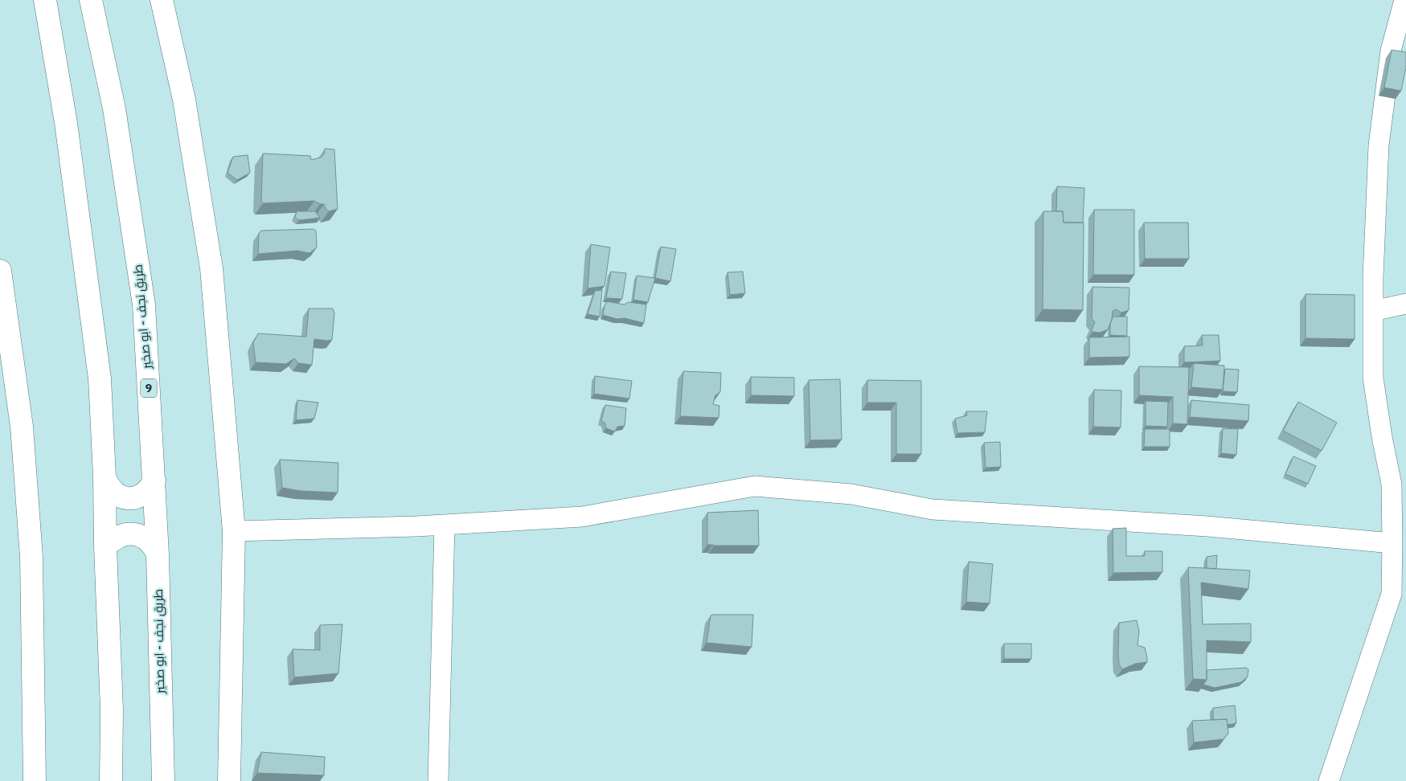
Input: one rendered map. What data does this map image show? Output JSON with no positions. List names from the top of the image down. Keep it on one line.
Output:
{"streets":{"main road":["طريق نجف - ابو صخير","9"]}}
